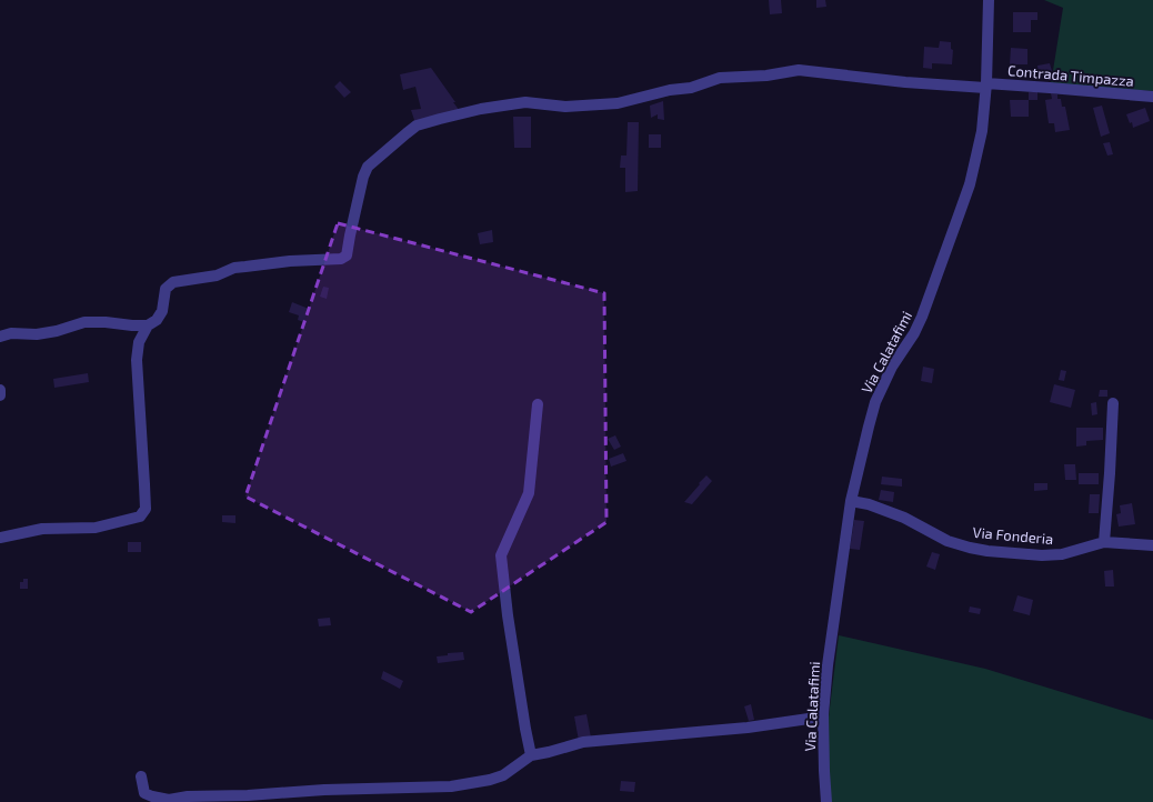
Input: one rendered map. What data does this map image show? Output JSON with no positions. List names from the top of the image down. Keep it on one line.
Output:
{"streets":{"street":["Contrada Timpazza","Via Calatafimi","Via Fonderia"]},"crossings":[["Contrada Timpazza","Via Calatafimi"],["Via Calatafimi","Via Fonderia"]]}
